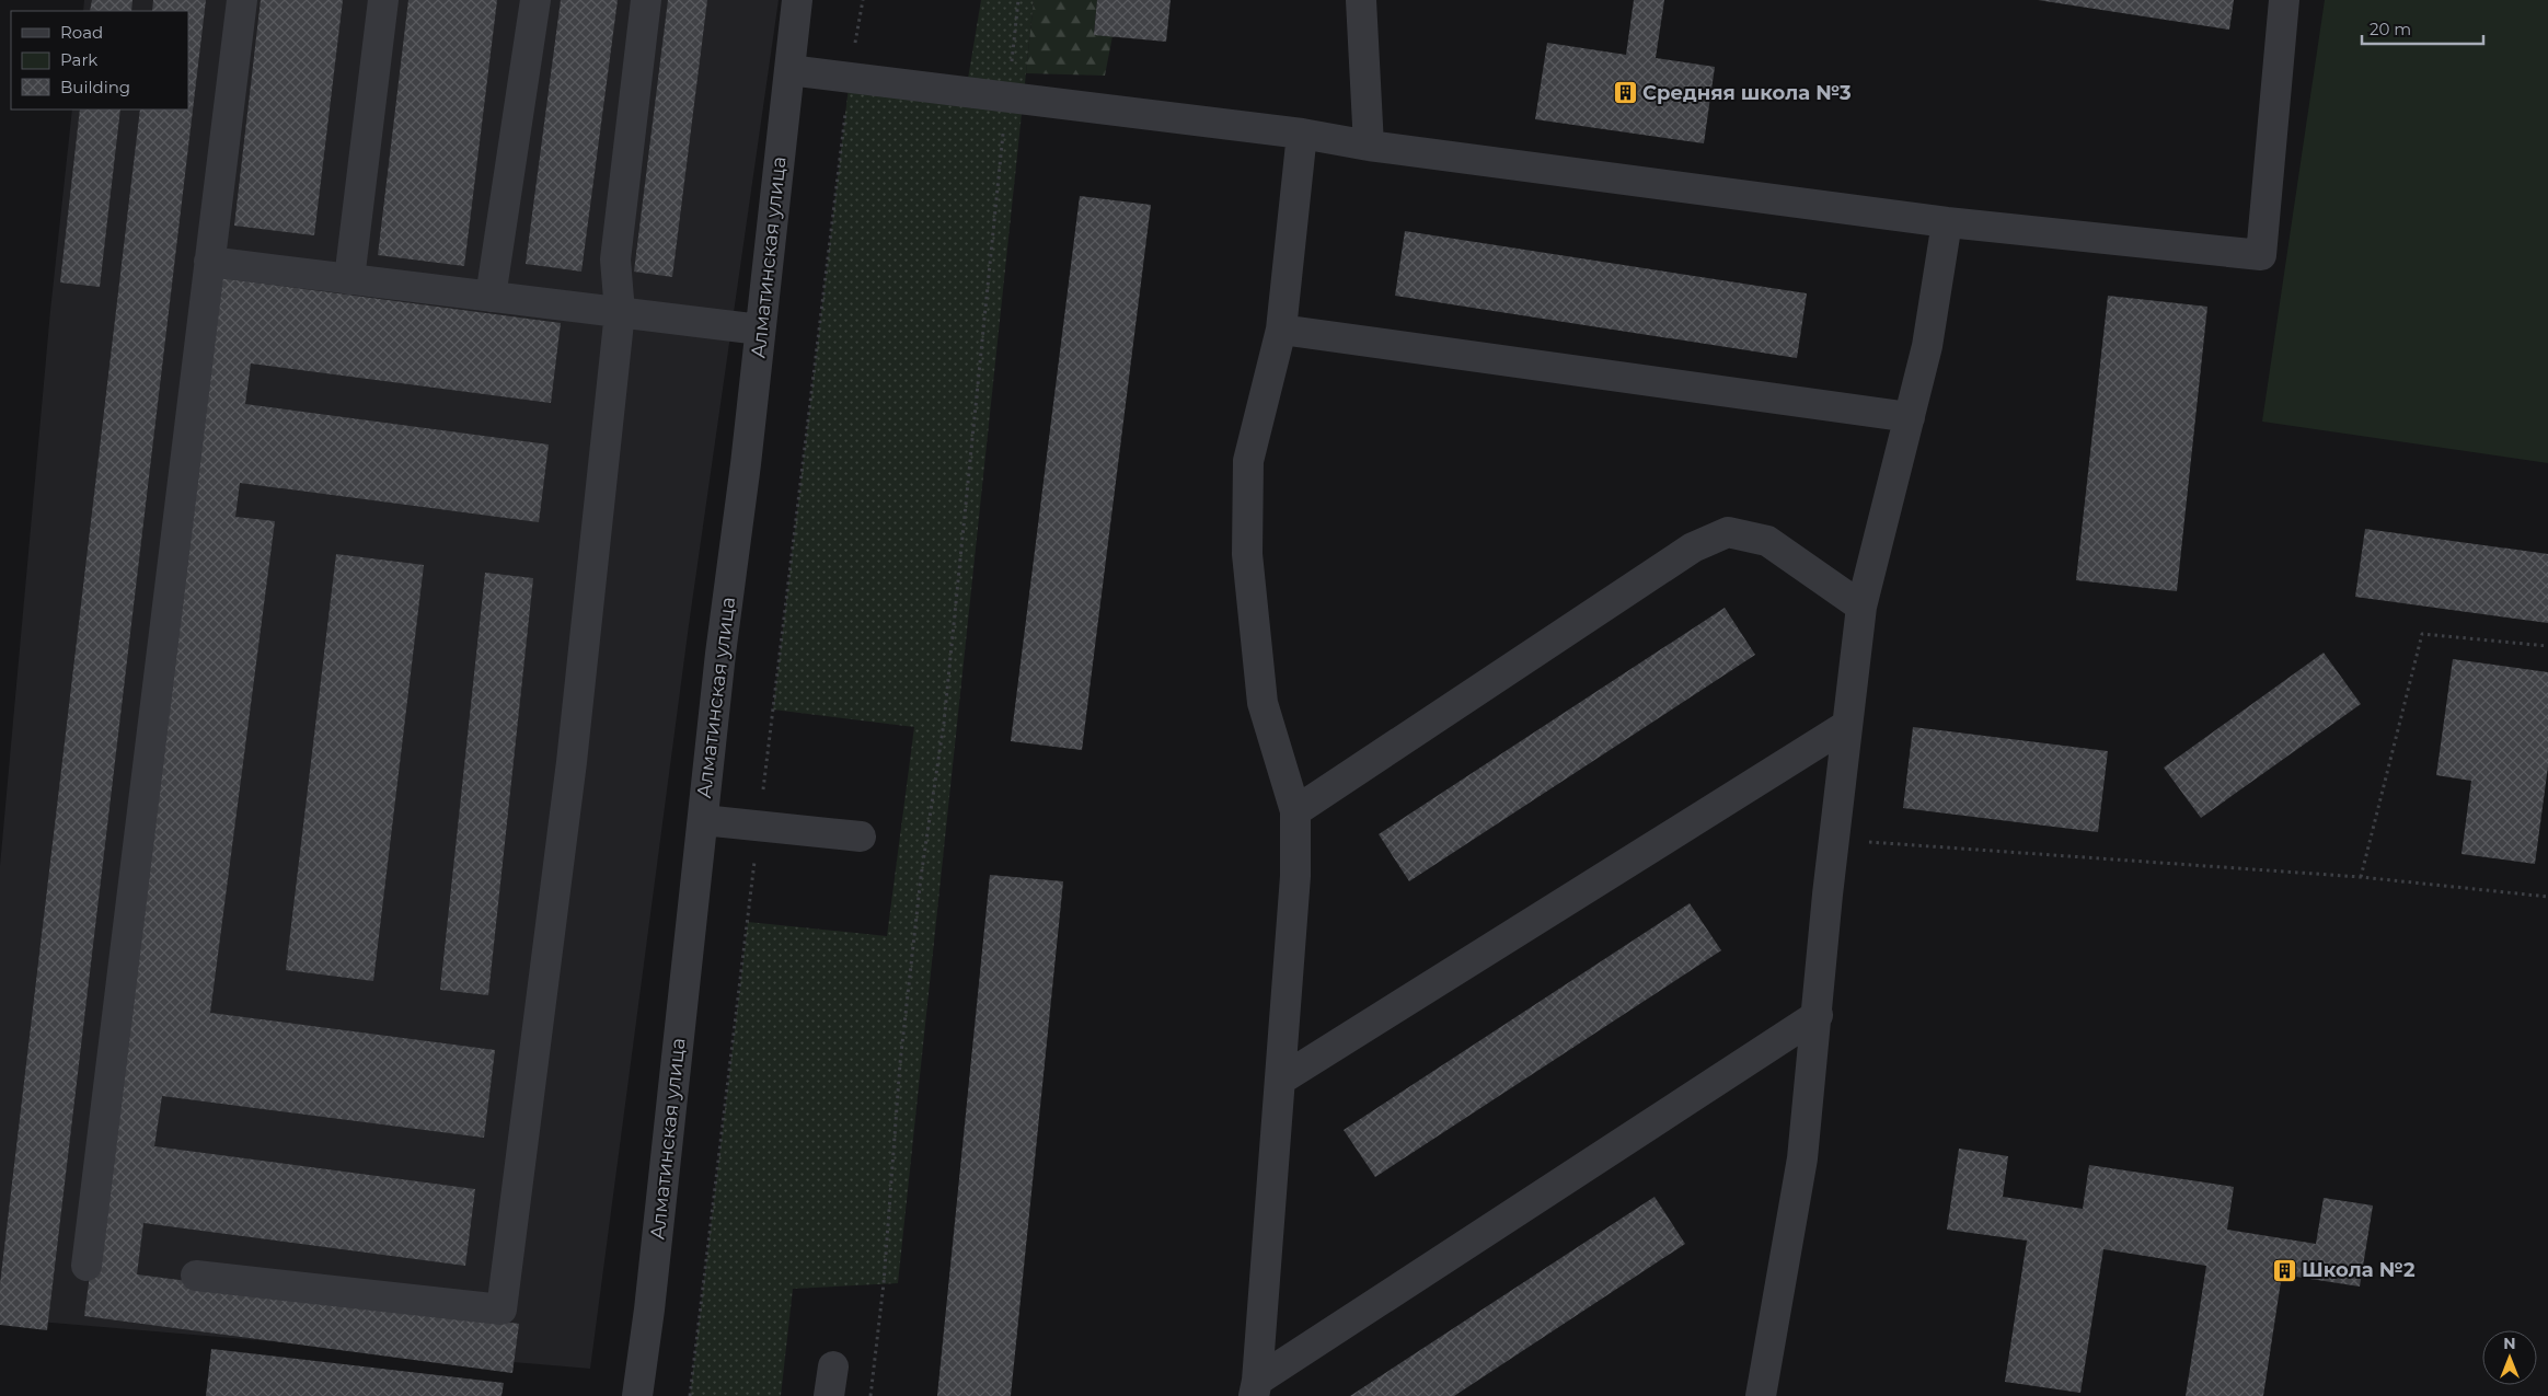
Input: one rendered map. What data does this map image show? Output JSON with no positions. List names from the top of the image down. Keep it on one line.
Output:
{"streets":{"street":["Алматинская улица"]},"places":{"building":["Средняя школа №3","Школа №2"]},"legend":["Road","Park","Building"],"scale_bar":"20 m","north":"top"}
